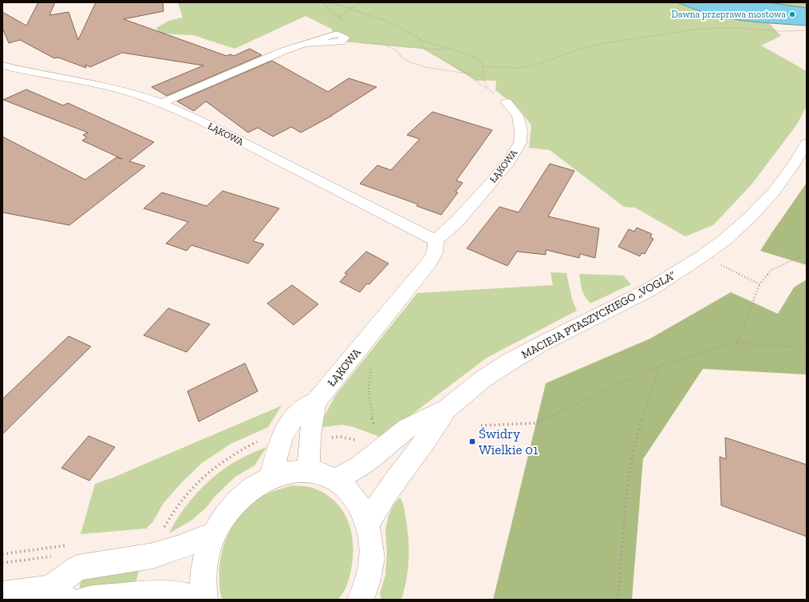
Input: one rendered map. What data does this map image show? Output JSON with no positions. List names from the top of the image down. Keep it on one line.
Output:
{"streets":{"street":["ŁĄKOWA","MACIEJA PTASZYCKIEGO „VOGLA”"]},"places":{"other":["Dawna przeprawa mostowa"],"transit":["Świdry Wielkie 01"]}}
